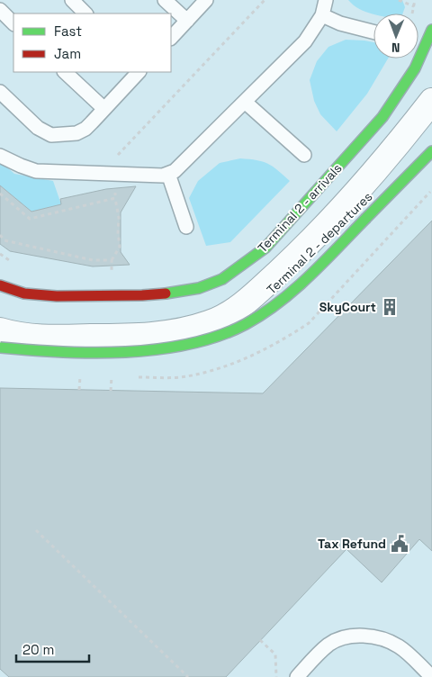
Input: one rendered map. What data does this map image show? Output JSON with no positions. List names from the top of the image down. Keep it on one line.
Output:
{"streets":{"street":["Terminal 2 - arrivals","Terminal 2 - departures"]},"places":{"building":["SkyCourt"],"public building":["Tax Refund"]},"legend":["Fast","Jam"],"scale_bar":"20 m","north":"bottom"}
